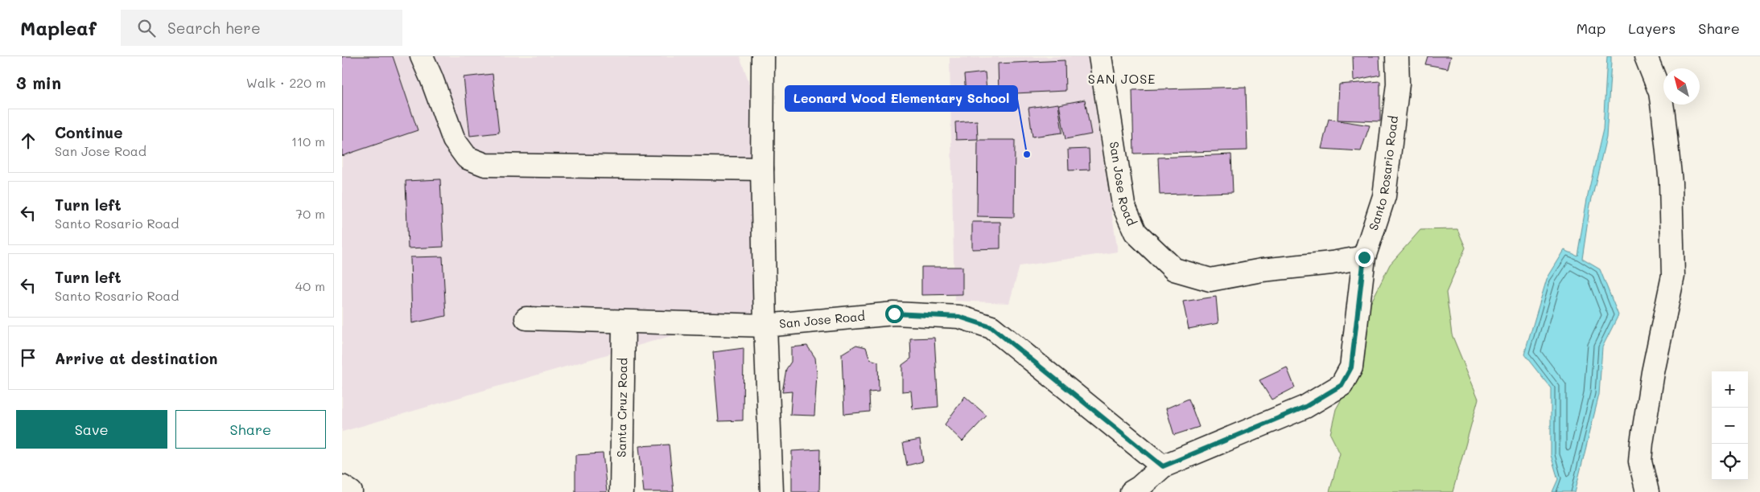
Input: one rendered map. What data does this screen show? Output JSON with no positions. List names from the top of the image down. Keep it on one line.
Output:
{"streets":{"street":["Santo Rosario Road","San Jose Road","Santa Cruz Road"]},"crossings":[["Santo Rosario Road","San Jose Road"],["San Jose Road","Santa Cruz Road"]],"districts":["SAN JOSE"],"places":["Leonard Wood Elementary School"],"north":"top left","page":{"header":"Mapleaf","search":"Search here","nav":["Map","Layers","Share"],"heading":["3 min","Walk · 220 m"],"list":[["Continue","San Jose Road","110 m"],["Turn left","Santo Rosario Road","70 m"],["Turn left","Santo Rosario Road","40 m"],"Arrive at destination"],"map_buttons":["+","−"],"buttons":["Save","Share"]}}
